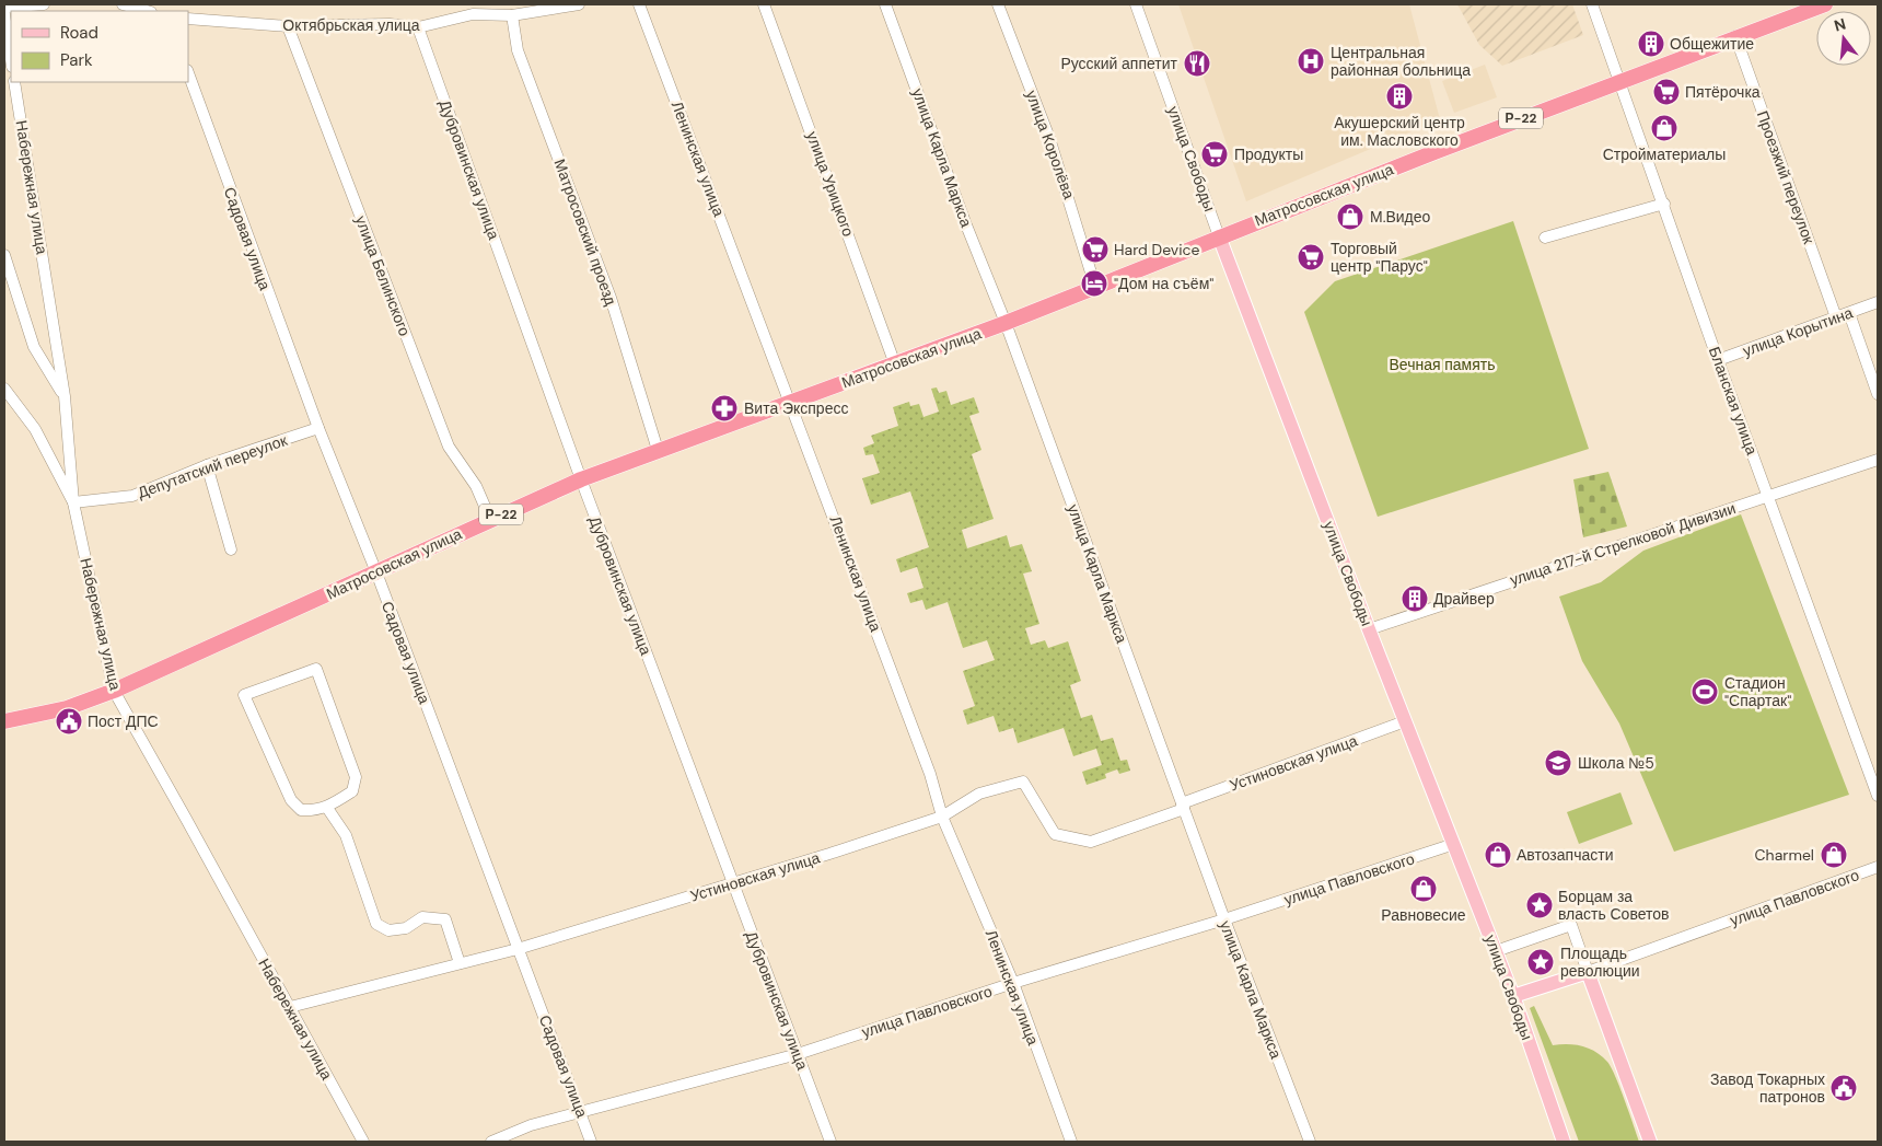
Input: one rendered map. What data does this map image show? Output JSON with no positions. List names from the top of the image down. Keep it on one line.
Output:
{"streets":{"highway":["Р-22","Матросовская улица"],"main road":["улица Свободы"],"street":["Октябрьская улица","улица Королёва","улица Карла Маркса","Ленинская улица","Дубровинская улица","Проезжий переулок","улица Урицкого","Набережная улица","Матросовский проезд","Садовая улица","улица Белинского","улица Корытина","Бланская улица","Депутатский переулок","улица 217-й Стрелковой Дивизии","Устиновская улица","улица Павловского"]},"crossings":[["Октябрьская улица","Дубровинская улица"],["Октябрьская улица","Матросовский проезд"],["Октябрьская улица","улица Белинского"],["улица Королёва","Матросовская улица"],["улица Карла Маркса","Матросовская улица"],["улица Карла Маркса","Устиновская улица"],["улица Карла Маркса","улица Павловского"],["Ленинская улица","Матросовская улица"],["Ленинская улица","Устиновская улица"],["Ленинская улица","улица Павловского"],["улица Свободы","Матросовская улица"],["улица Свободы","улица 217-й Стрелковой Дивизии"],["улица Свободы","Устиновская улица"],["улица Свободы","улица Павловского"],["Дубровинская улица","Матросовская улица"],["Дубровинская улица","Устиновская улица"],["Дубровинская улица","улица Павловского"],["Проезжий переулок","Матросовская улица"],["Проезжий переулок","улица Корытина"],["улица Урицкого","Матросовская улица"],["Набережная улица","Матросовская улица"],["Набережная улица","Депутатский переулок"],["Набережная улица","Устиновская улица"],["Матросовская улица","Матросовский проезд"],["Матросовская улица","Садовая улица"],["Матросовская улица","улица Белинского"],["Матросовская улица","Бланская улица"],["Садовая улица","Депутатский переулок"],["Садовая улица","Устиновская улица"],["Садовая улица","улица Павловского"],["улица Корытина","Бланская улица"],["Бланская улица","улица 217-й Стрелковой Дивизии"]],"parks":["Вечная память"],"places":{"building":["Общежитие","Акушерский центр им. Масловского","Драйвер"],"hospital":["Центральная районная больница"],"restaurant":["Русский аппетит"],"supermarket":["Пятёрочка","Продукты","Hard Device","Торговый центр \"Парус\""],"shop":["Стройматериалы","М.Видео","Автозапчасти","Charmel","Равновесие"],"hotel":["\"Дом на съём\""],"pharmacy":["Вита Экспресс"],"sports":["Стадион \"Спартак\""],"public building":["Пост ДПС","Завод Токарных патронов"],"school or university":["Школа №5"],"place":["Борцам за власть Советов","Площадь революции"]},"legend":["Road","Park"],"north":"top"}
